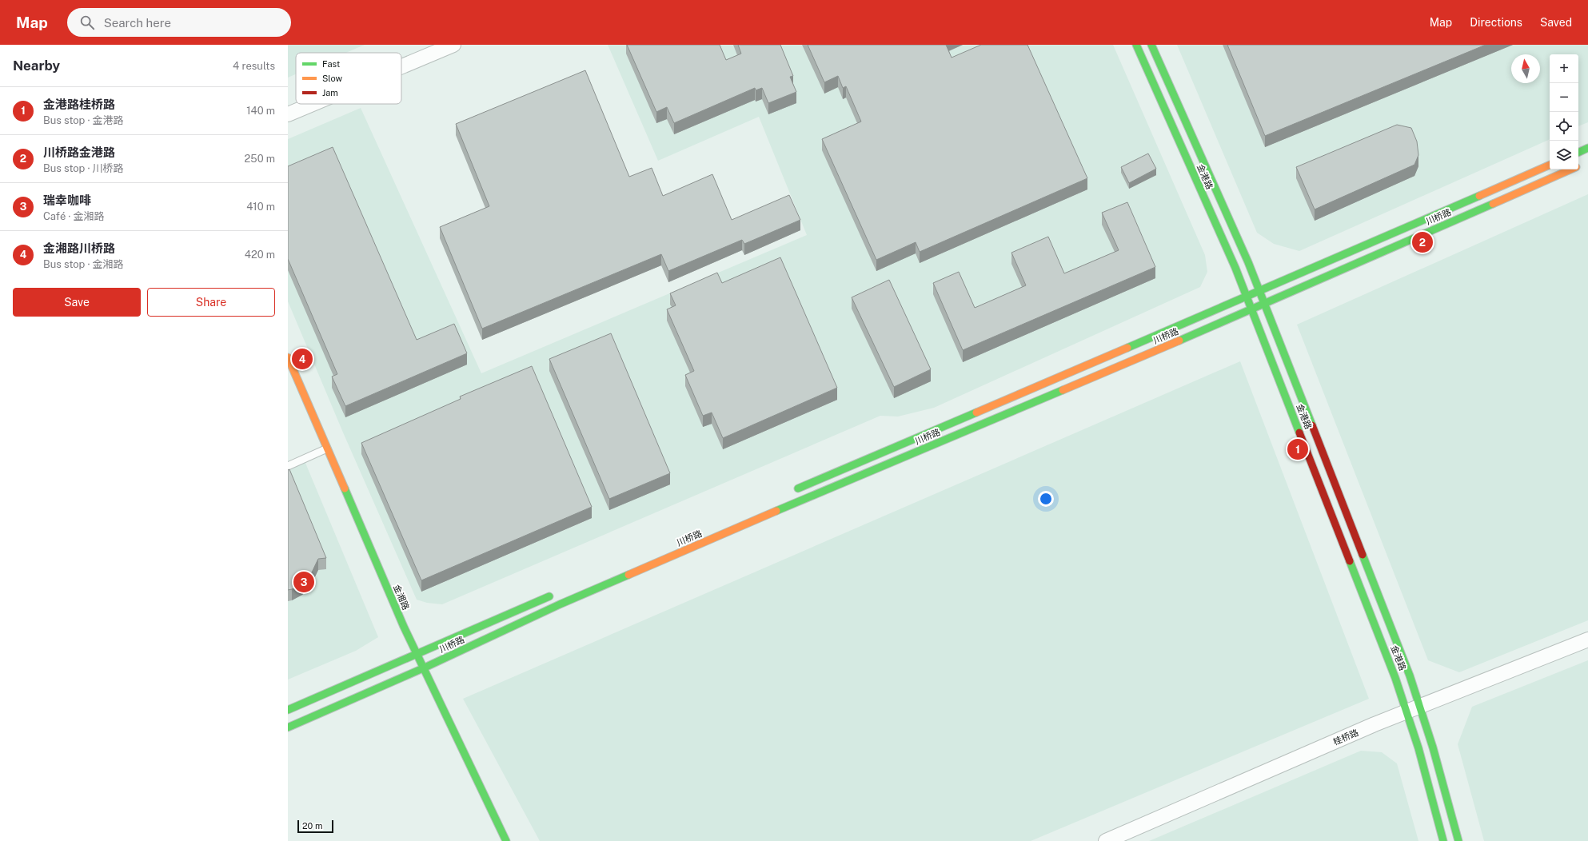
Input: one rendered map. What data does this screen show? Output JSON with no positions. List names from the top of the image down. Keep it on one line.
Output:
{"streets":{"street":["金港路","川桥路","金湘路","桂桥路"]},"crossings":[["金港路","川桥路"],["金港路","桂桥路"],["川桥路","金湘路"]],"legend":["Fast","Slow","Jam"],"scale_bar":"20 m","north":"top","page":{"header":"Map","search":"Search here","nav":["Map","Directions","Saved"],"heading":["Nearby","4 results"],"map_buttons":["+","−"],"list":[{"mark":"1","name":"金港路桂桥路","note":"Bus stop · 金港路","value":"140 m"},{"mark":"2","name":"川桥路金港路","note":"Bus stop · 川桥路","value":"250 m"},{"mark":"3","name":"瑞幸咖啡","note":"Café · 金湘路","value":"410 m"},{"mark":"4","name":"金湘路川桥路","note":"Bus stop · 金湘路","value":"420 m"}],"pins":["2","4","1","3"],"buttons":["Save","Share"],"scale":"20 m"}}
